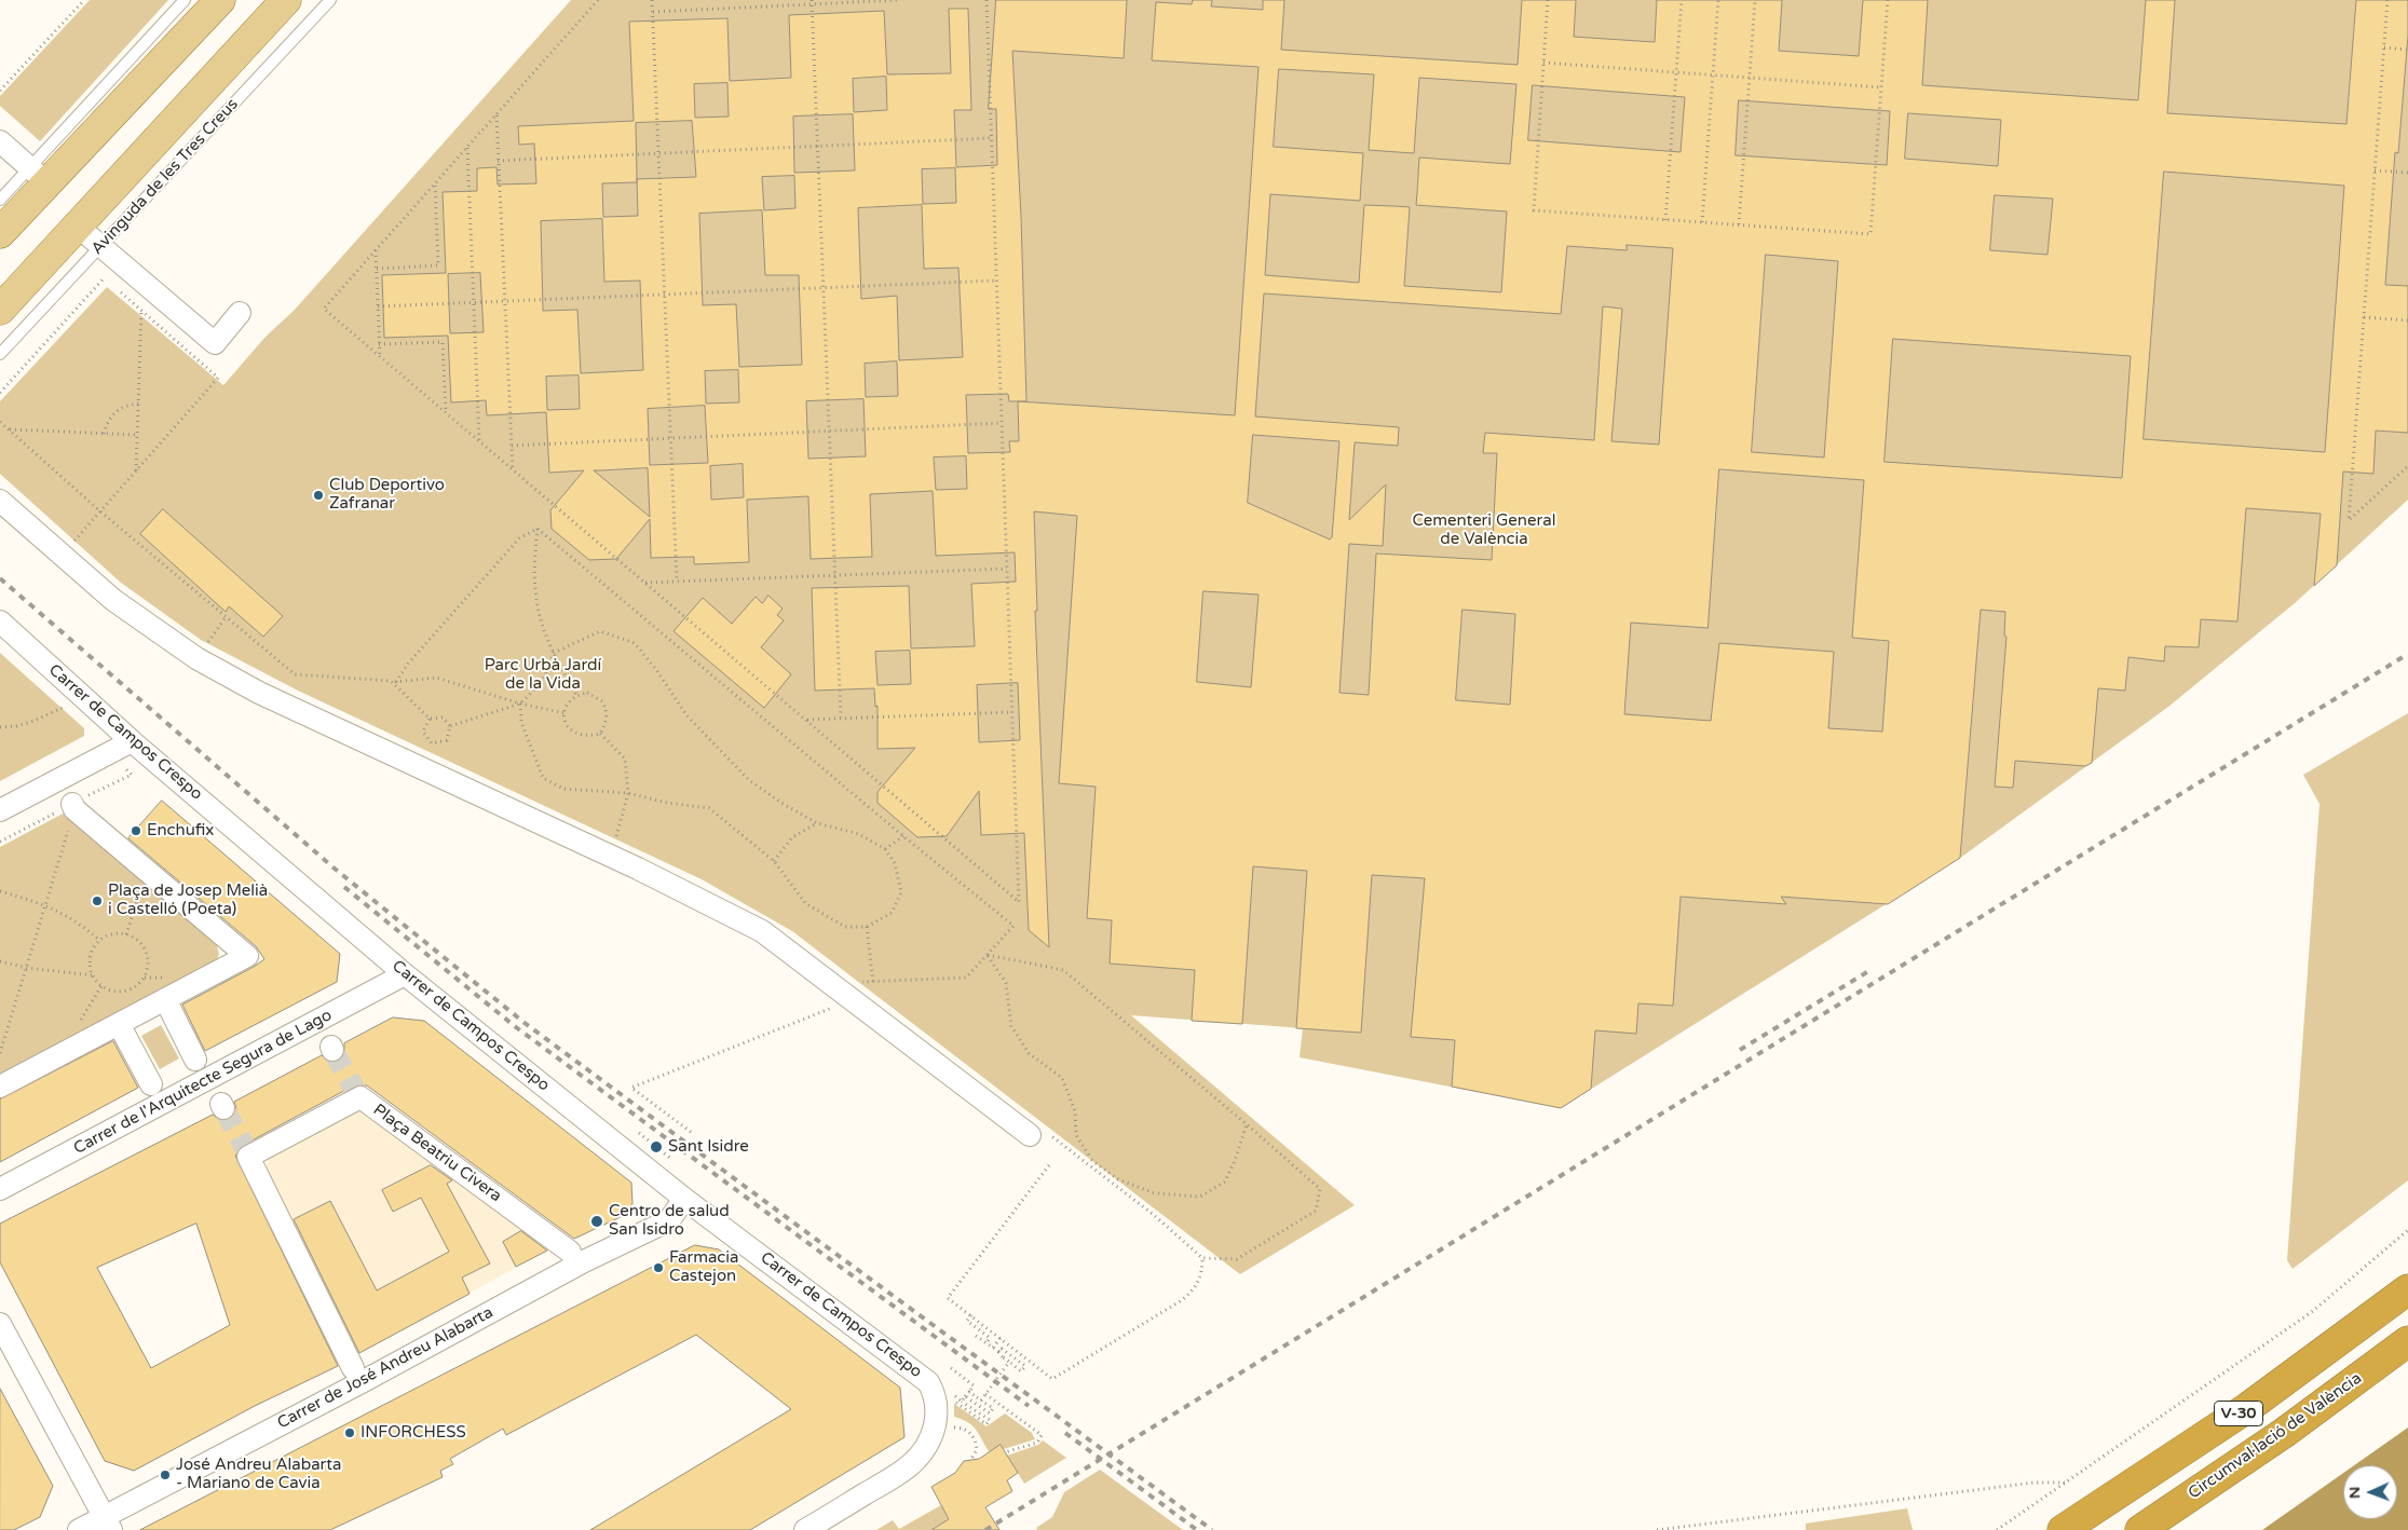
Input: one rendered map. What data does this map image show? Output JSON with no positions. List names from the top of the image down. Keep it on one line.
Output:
{"streets":{"highway":["V-30","Circumval·lació de València"],"main road":["Avinguda de les Tres Creus"],"street":["Carrer de Campos Crespo","Carrer de l'Arquitecte Segura de Lago","Plaça Beatriu Civera","Carrer de José Andreu Alabarta"]},"crossings":[["Carrer de Campos Crespo","Carrer de l'Arquitecte Segura de Lago"],["Carrer de Campos Crespo","Carrer de José Andreu Alabarta"]],"parks":["Cementeri General de València","Parc Urbà Jardí de la Vida"],"places":["Club Deportivo Zafranar","Enchufix","Plaça de Josep Melià i Castelló (Poeta)","Sant Isidre","Centro de salud San Isidro","Farmacia Castejon","INFORCHESS","José Andreu Alabarta - Mariano de Cavia"],"north":"left"}
